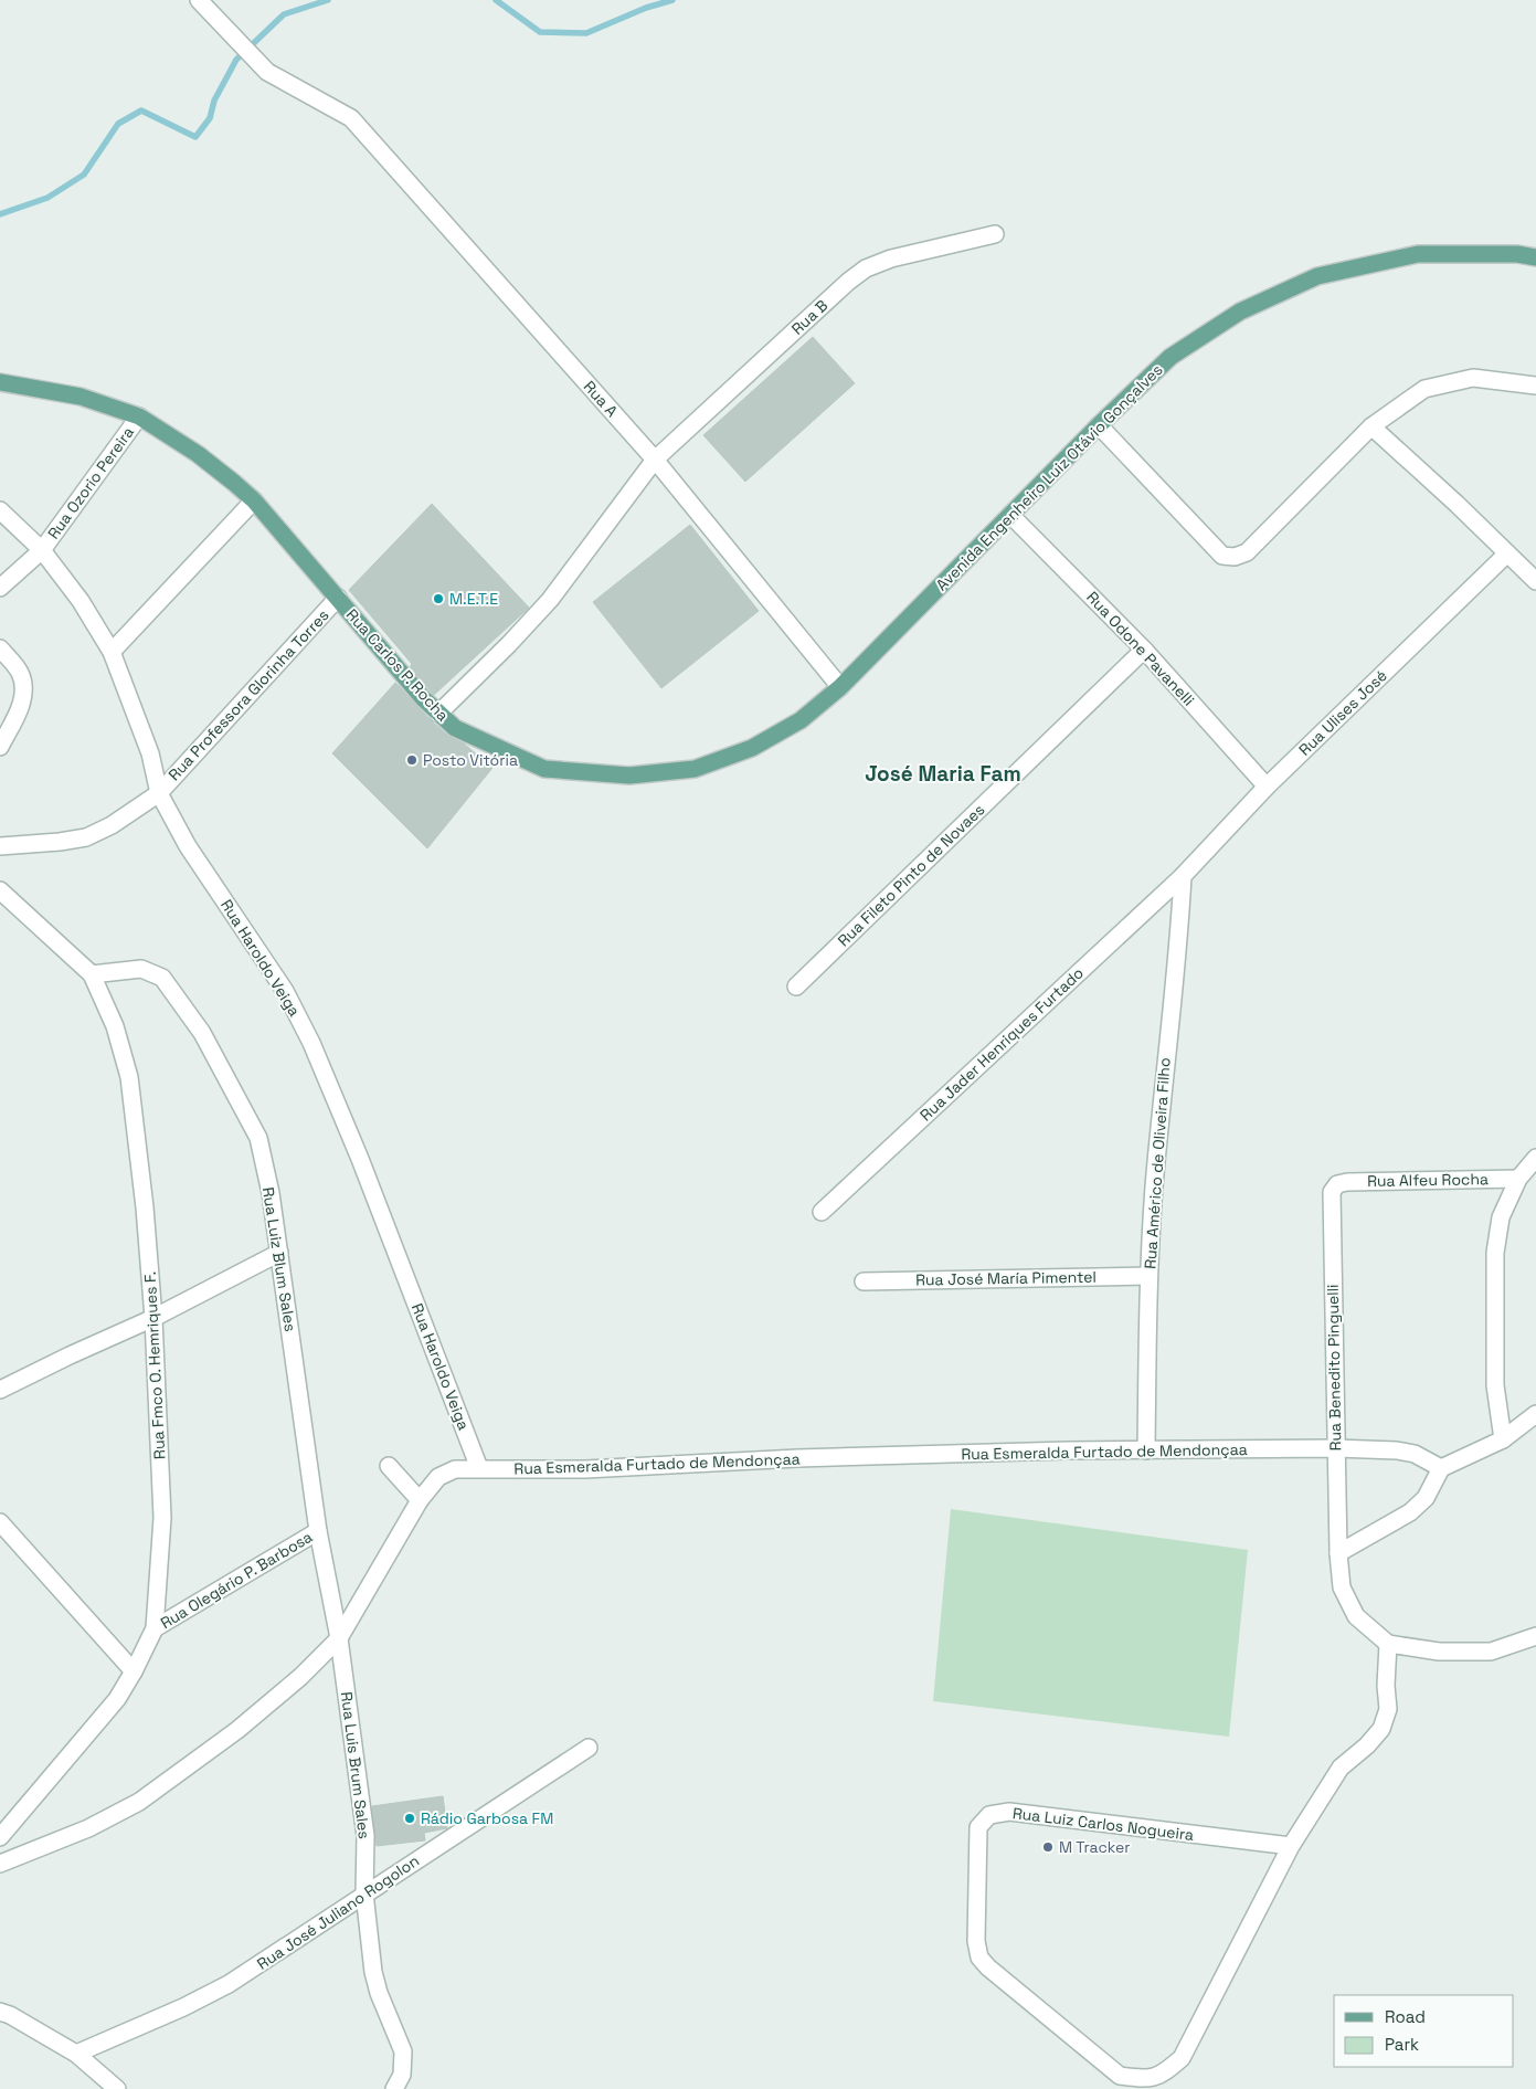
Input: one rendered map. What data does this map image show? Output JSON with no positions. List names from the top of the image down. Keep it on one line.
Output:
{"streets":{"main road":["Avenida Engenheiro Luiz Otávio Gonçalves","Rua Carlos P. Rocha"],"street":["Rua B","Rua A","Rua Ozorio Pereira","Rua Odone Pavanelli","Rua Professora Glorinha Torres","Rua Ulises José","Rua Fileto Pinto de Novaes","Rua Haroldo Veiga","Rua Jader Henriques Furtado","Rua Américo de Oliveira Filho","Rua Alfeu Rocha","Rua Luiz Blum Sales","Rua José María Pimentel","Rua Fmco O. Hemriques F.","Rua Benedito Pinguelli","Rua Esmeralda Furtado de Mendonçaa","Rua Olegário P. Barbosa","Rua Luis Brum Sales","Rua Luiz Carlos Nogueira","Rua José Juliano Rogolon"]},"crossings":[["Rua B","Rua A"],["Rua B","Rua Carlos P. Rocha"],["Rua A","Avenida Engenheiro Luiz Otávio Gonçalves"],["Rua A","Rua Carlos P. Rocha"],["Avenida Engenheiro Luiz Otávio Gonçalves","Rua Odone Pavanelli"],["Avenida Engenheiro Luiz Otávio Gonçalves","Rua Carlos P. Rocha"],["Rua Ozorio Pereira","Rua Carlos P. Rocha"],["Rua Ozorio Pereira","Rua Haroldo Veiga"],["Rua Odone Pavanelli","Rua Ulises José"],["Rua Odone Pavanelli","Rua Fileto Pinto de Novaes"],["Rua Carlos P. Rocha","Rua Professora Glorinha Torres"],["Rua Professora Glorinha Torres","Rua Haroldo Veiga"],["Rua Ulises José","Rua Jader Henriques Furtado"],["Rua Ulises José","Rua Américo de Oliveira Filho"],["Rua Haroldo Veiga","Rua Esmeralda Furtado de Mendonçaa"],["Rua Jader Henriques Furtado","Rua Américo de Oliveira Filho"],["Rua Américo de Oliveira Filho","Rua José María Pimentel"],["Rua Américo de Oliveira Filho","Rua Esmeralda Furtado de Mendonçaa"],["Rua Alfeu Rocha","Rua Benedito Pinguelli"],["Rua Luiz Blum Sales","Rua Fmco O. Hemriques F."],["Rua Luiz Blum Sales","Rua Esmeralda Furtado de Mendonçaa"],["Rua Luiz Blum Sales","Rua Olegário P. Barbosa"],["Rua Luiz Blum Sales","Rua Luis Brum Sales"],["Rua Fmco O. Hemriques F.","Rua Olegário P. Barbosa"],["Rua Benedito Pinguelli","Rua Esmeralda Furtado de Mendonçaa"],["Rua Benedito Pinguelli","Rua Luiz Carlos Nogueira"],["Rua Esmeralda Furtado de Mendonçaa","Rua Luis Brum Sales"],["Rua Luis Brum Sales","Rua José Juliano Rogolon"]],"districts":["José Maria Fam"],"places":["M.E.T.E","Posto Vitória","Rádio Garbosa FM","M Tracker"],"legend":["Road","Park"]}
